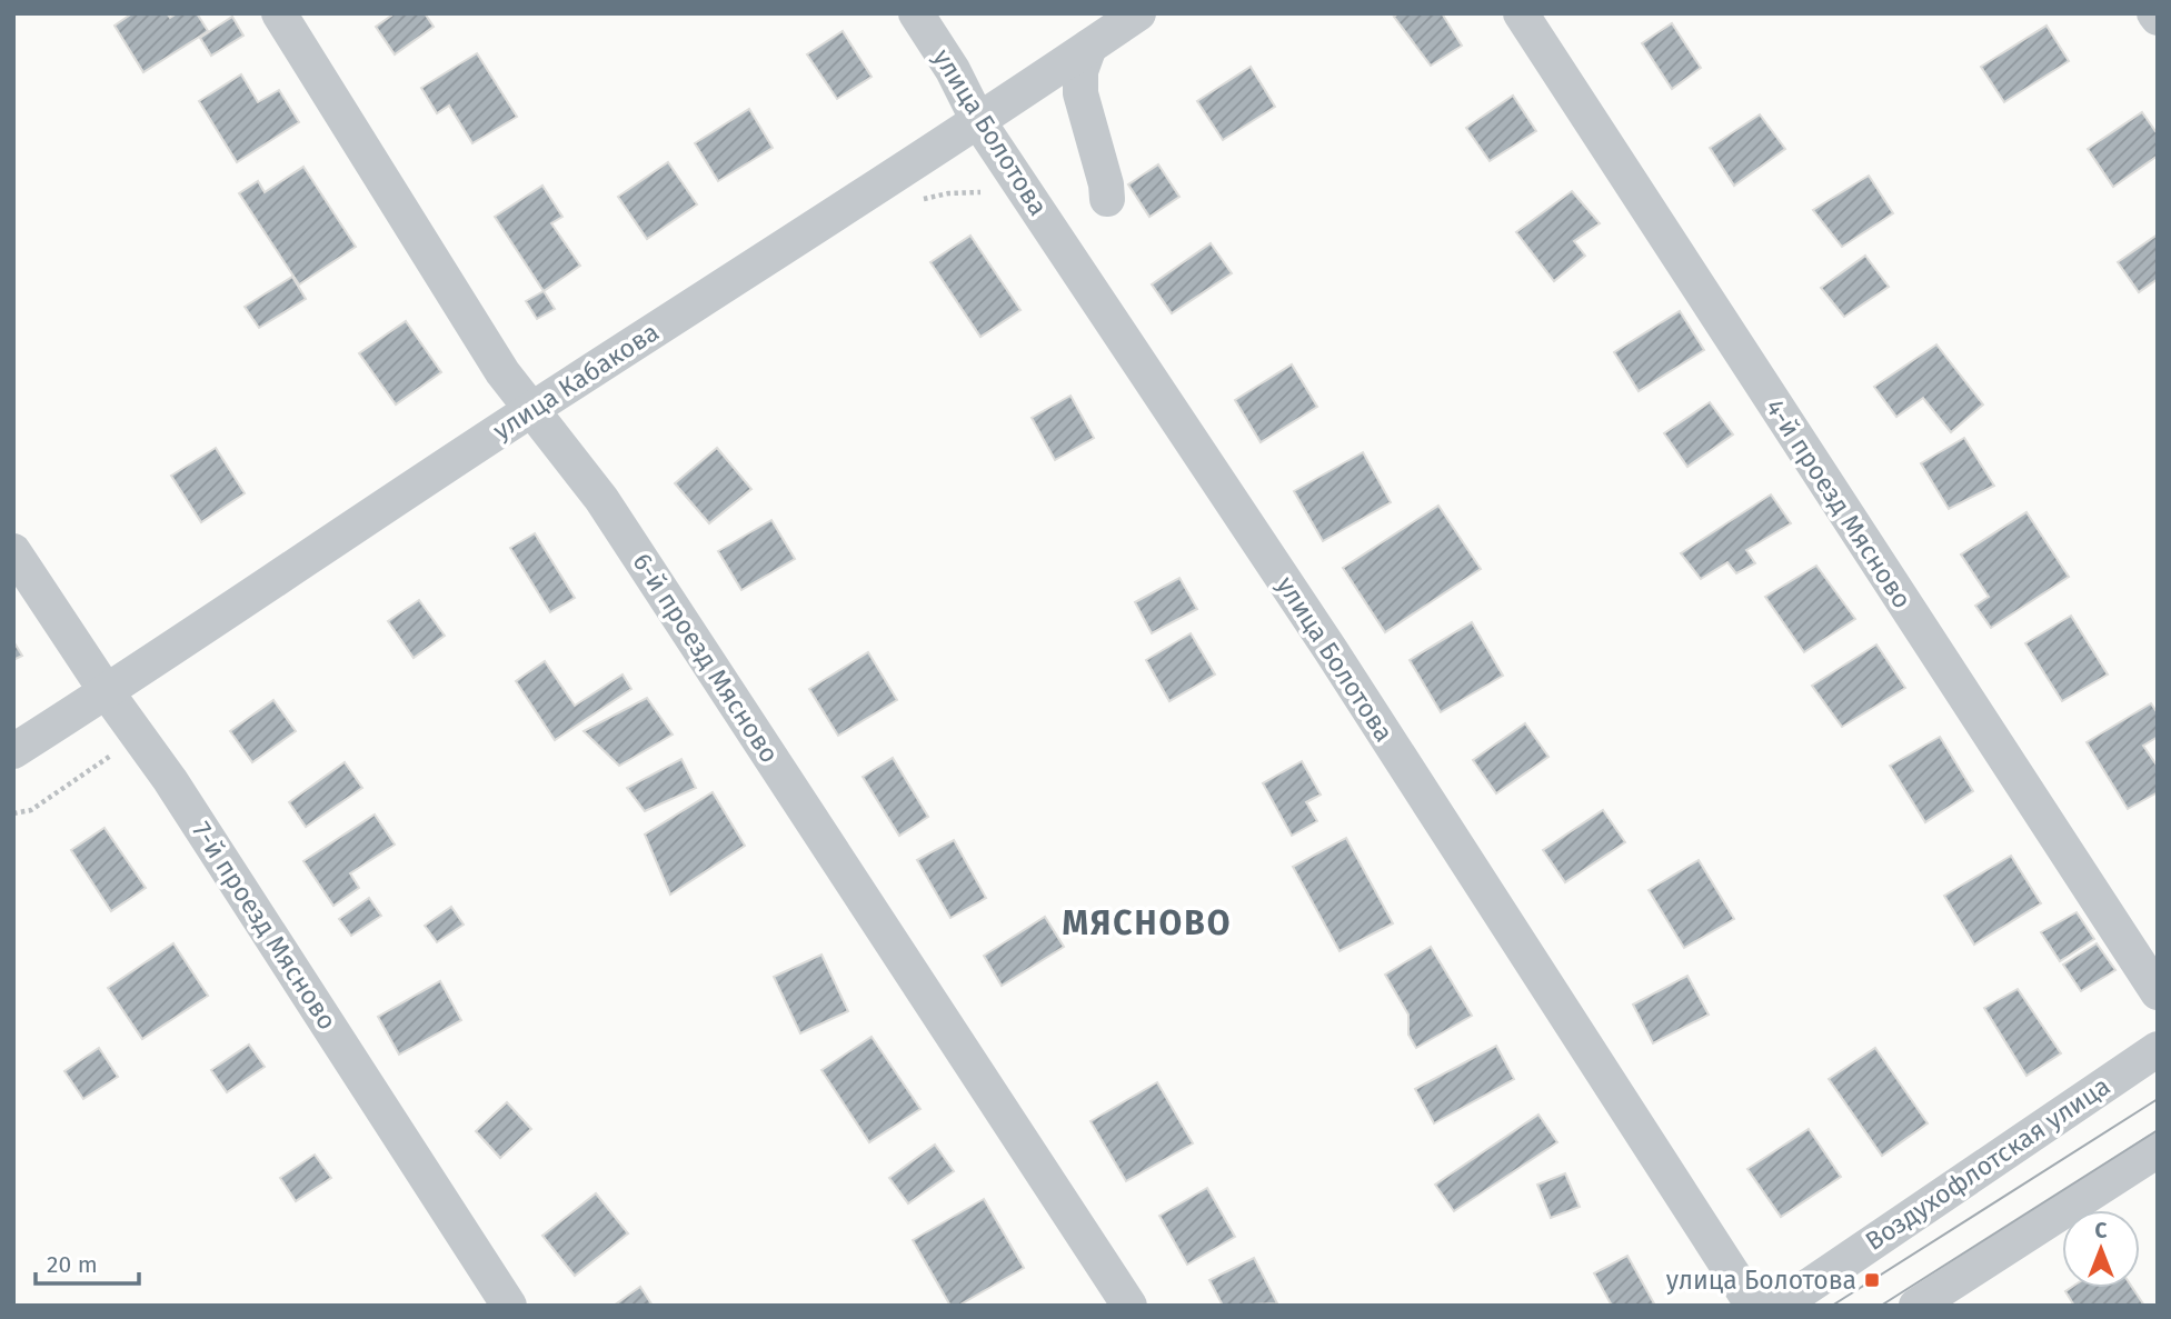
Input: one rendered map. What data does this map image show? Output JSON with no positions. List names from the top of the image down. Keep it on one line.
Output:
{"streets":{"street":["улица Болотова","улица Кабакова","4-й проезд Мясново","6-й проезд Мясново","7-й проезд Мясново","Воздухофлотская улица"]},"crossings":[["улица Болотова","улица Кабакова"],["улица Кабакова","6-й проезд Мясново"],["улица Кабакова","7-й проезд Мясново"]],"districts":["МЯСНОВО"],"places":{"transit":["улица Болотова"]},"scale_bar":"20 m","north":"top"}
